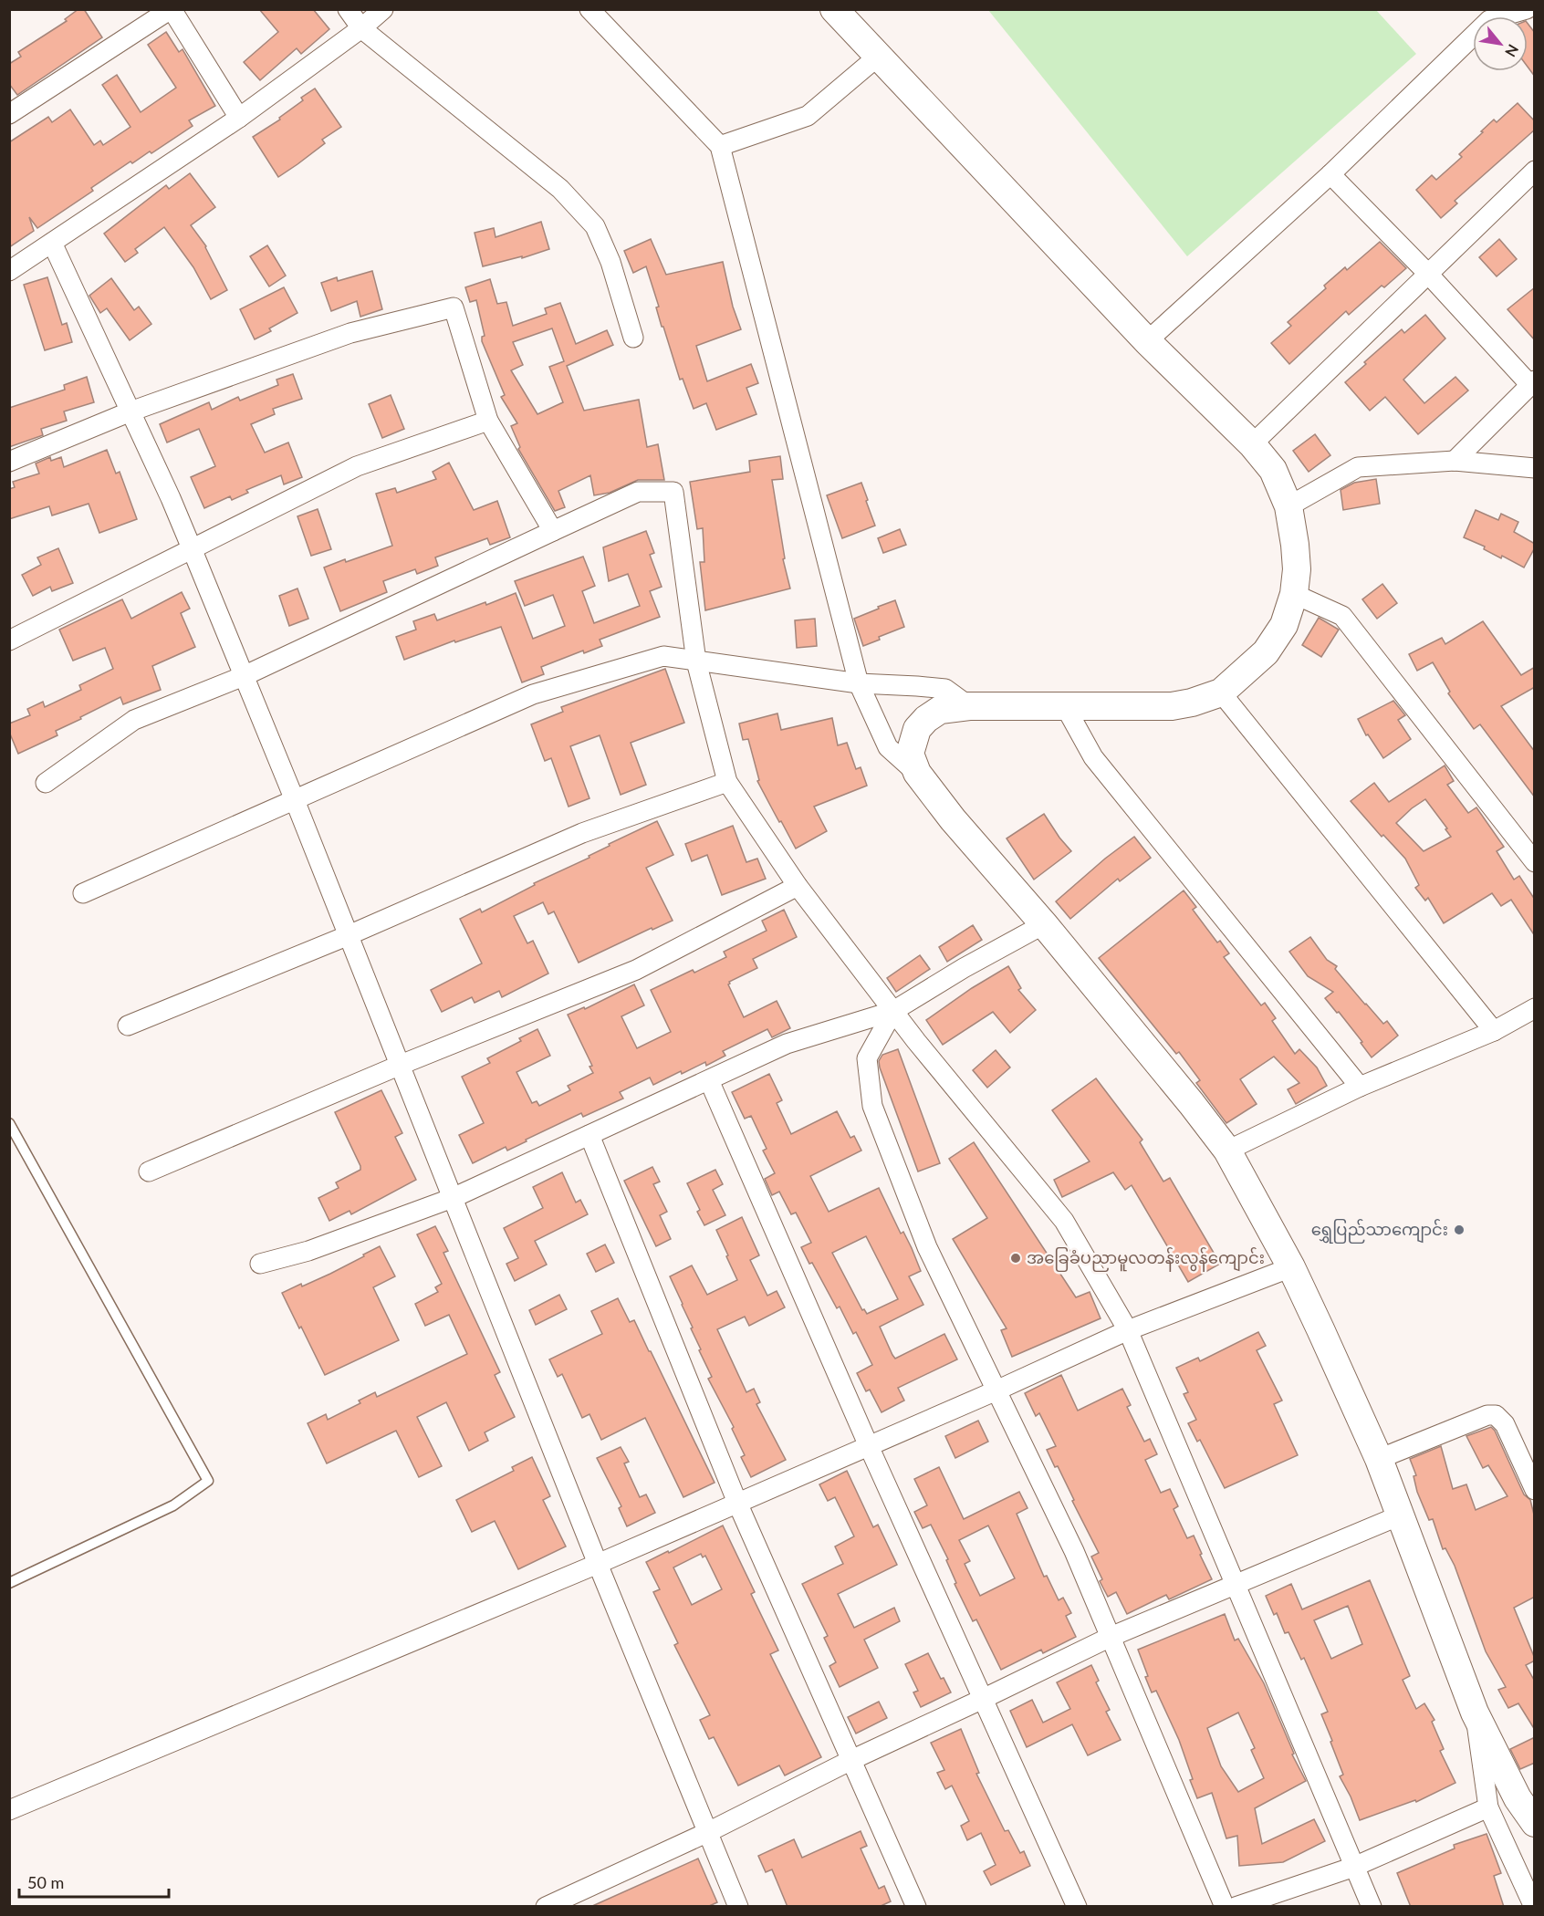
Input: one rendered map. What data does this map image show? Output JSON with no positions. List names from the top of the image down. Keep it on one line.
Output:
{"places":["ရွှေပြည်သာကျောင်း","အခြေခံပညာမူလတန်းလွန်ကျောင်း"],"scale_bar":"50 m","north":"bottom right"}
